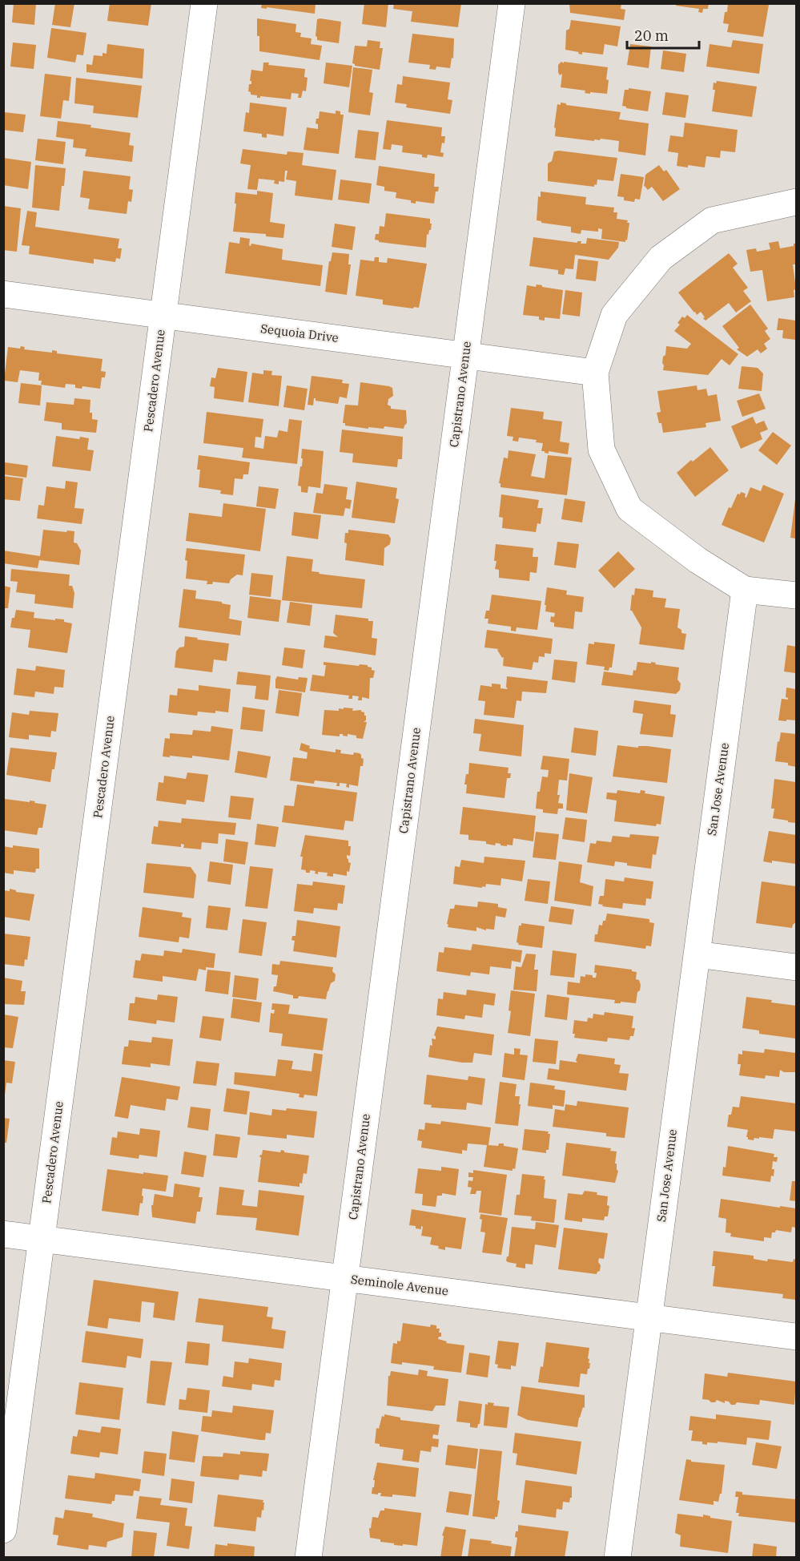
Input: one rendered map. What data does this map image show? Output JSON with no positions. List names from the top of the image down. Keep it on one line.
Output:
{"streets":{"street":["Sequoia Drive","Pescadero Avenue","Capistrano Avenue","San Jose Avenue","Seminole Avenue"]},"crossings":[["Sequoia Drive","Pescadero Avenue"],["Sequoia Drive","Capistrano Avenue"],["Pescadero Avenue","Seminole Avenue"],["Capistrano Avenue","Seminole Avenue"],["San Jose Avenue","Seminole Avenue"]],"scale_bar":"20 m"}
